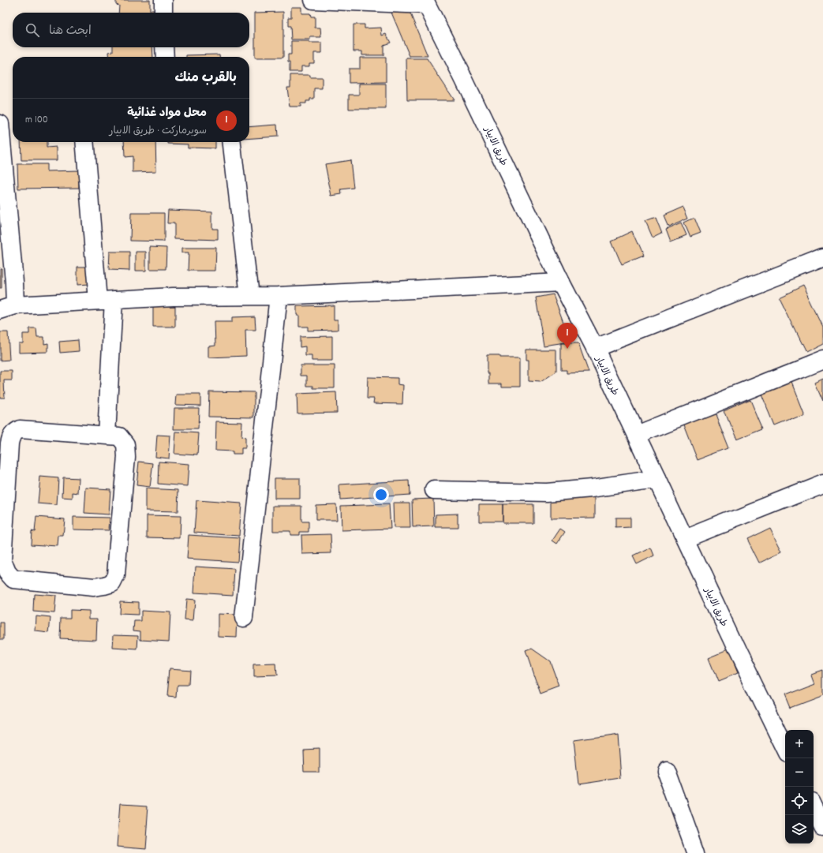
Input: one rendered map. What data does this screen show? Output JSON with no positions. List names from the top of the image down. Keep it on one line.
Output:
{"streets":{"street":["طريق الابيار"]},"page":{"search":"ابحث هنا","heading":"بالقرب منك","list":[{"mark":"1","name":"محل مواد غذائية","note":"سوبرماركت · طريق الابيار","value":"100 m"}],"pins":"1","map_buttons":["+","−"]}}
